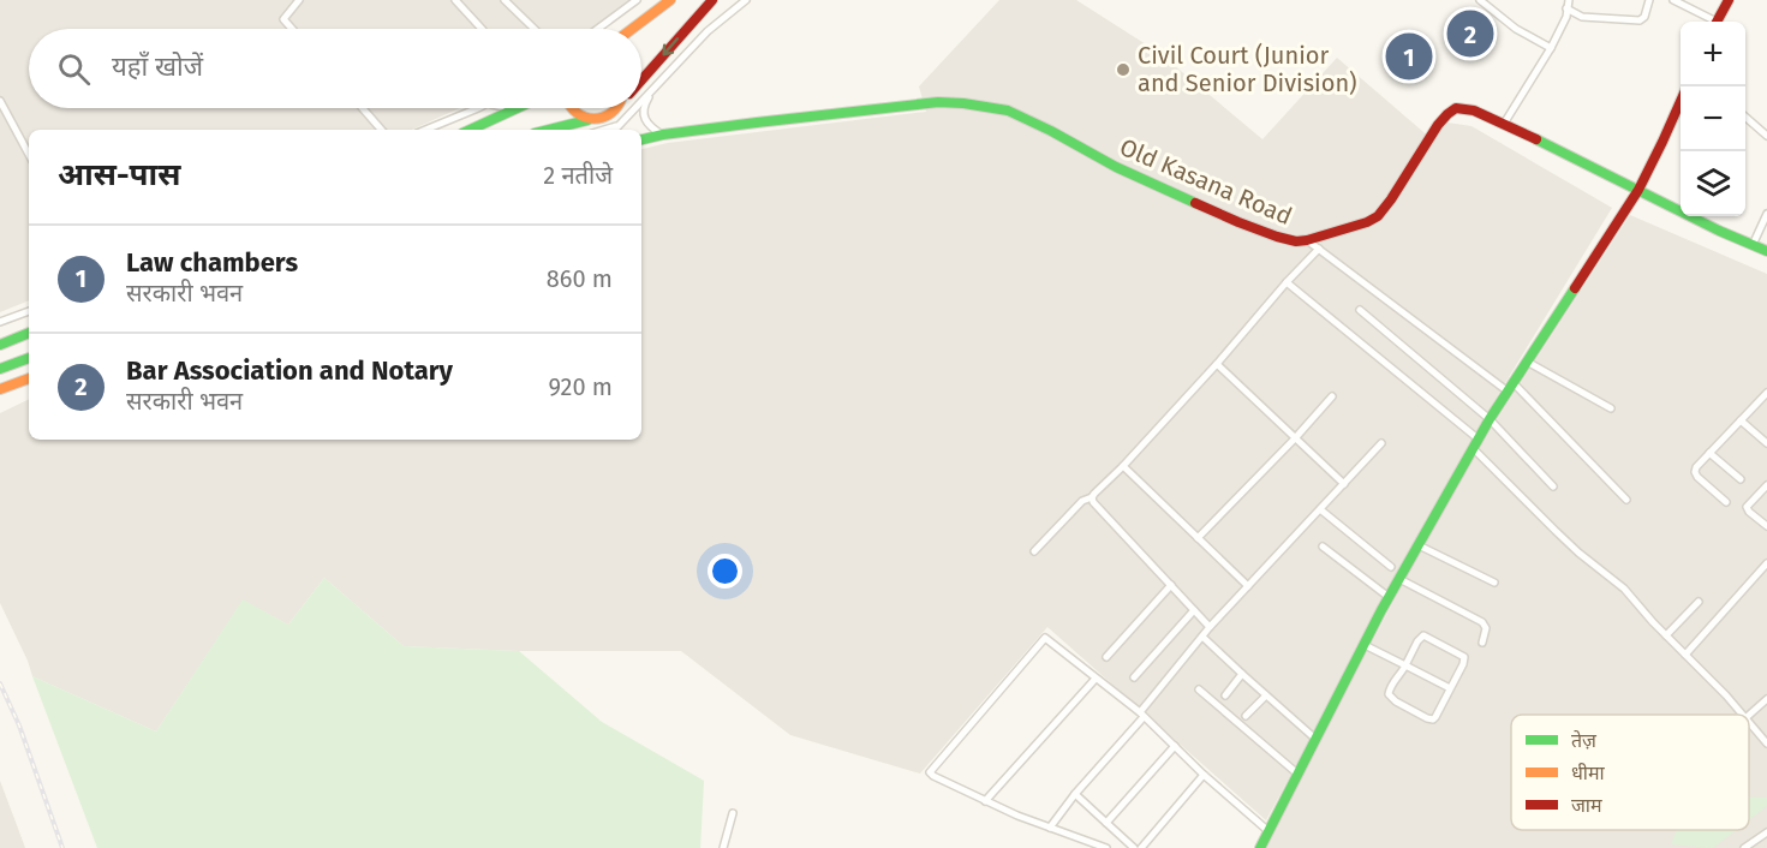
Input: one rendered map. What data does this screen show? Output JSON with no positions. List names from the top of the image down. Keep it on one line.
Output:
{"streets":{"street":["Old Kasana Road"]},"places":["Civil Court (Junior and Senior Division)"],"legend":["तेज़","धीमा","जाम"],"page":{"pins":["2","1"],"map_buttons":["+","−"],"search":"यहाँ खोजें","heading":["आस-पास","2 नतीजे"],"list":[{"mark":"1","name":"Law chambers","note":"सरकारी भवन","value":"860 m"},{"mark":"2","name":"Bar Association and Notary","note":"सरकारी भवन","value":"920 m"}]}}
